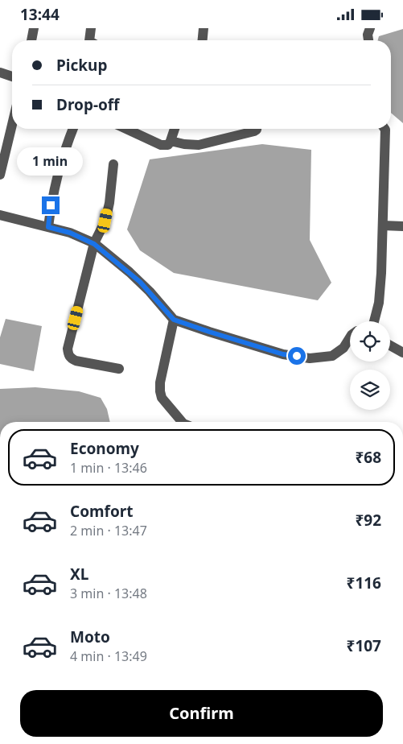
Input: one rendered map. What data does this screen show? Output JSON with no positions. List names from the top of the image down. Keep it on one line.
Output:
{"page":{"status":"13:44","banner":["Pickup","Drop-off"],"bubble":"1 min","list":[{"name":"Economy","note":"1 min · 13:46","value":"₹68"},{"name":"Comfort","note":"2 min · 13:47","value":"₹92"},{"name":"XL","note":"3 min · 13:48","value":"₹116"},{"name":"Moto","note":"4 min · 13:49","value":"₹107"}],"buttons":"Confirm"}}
